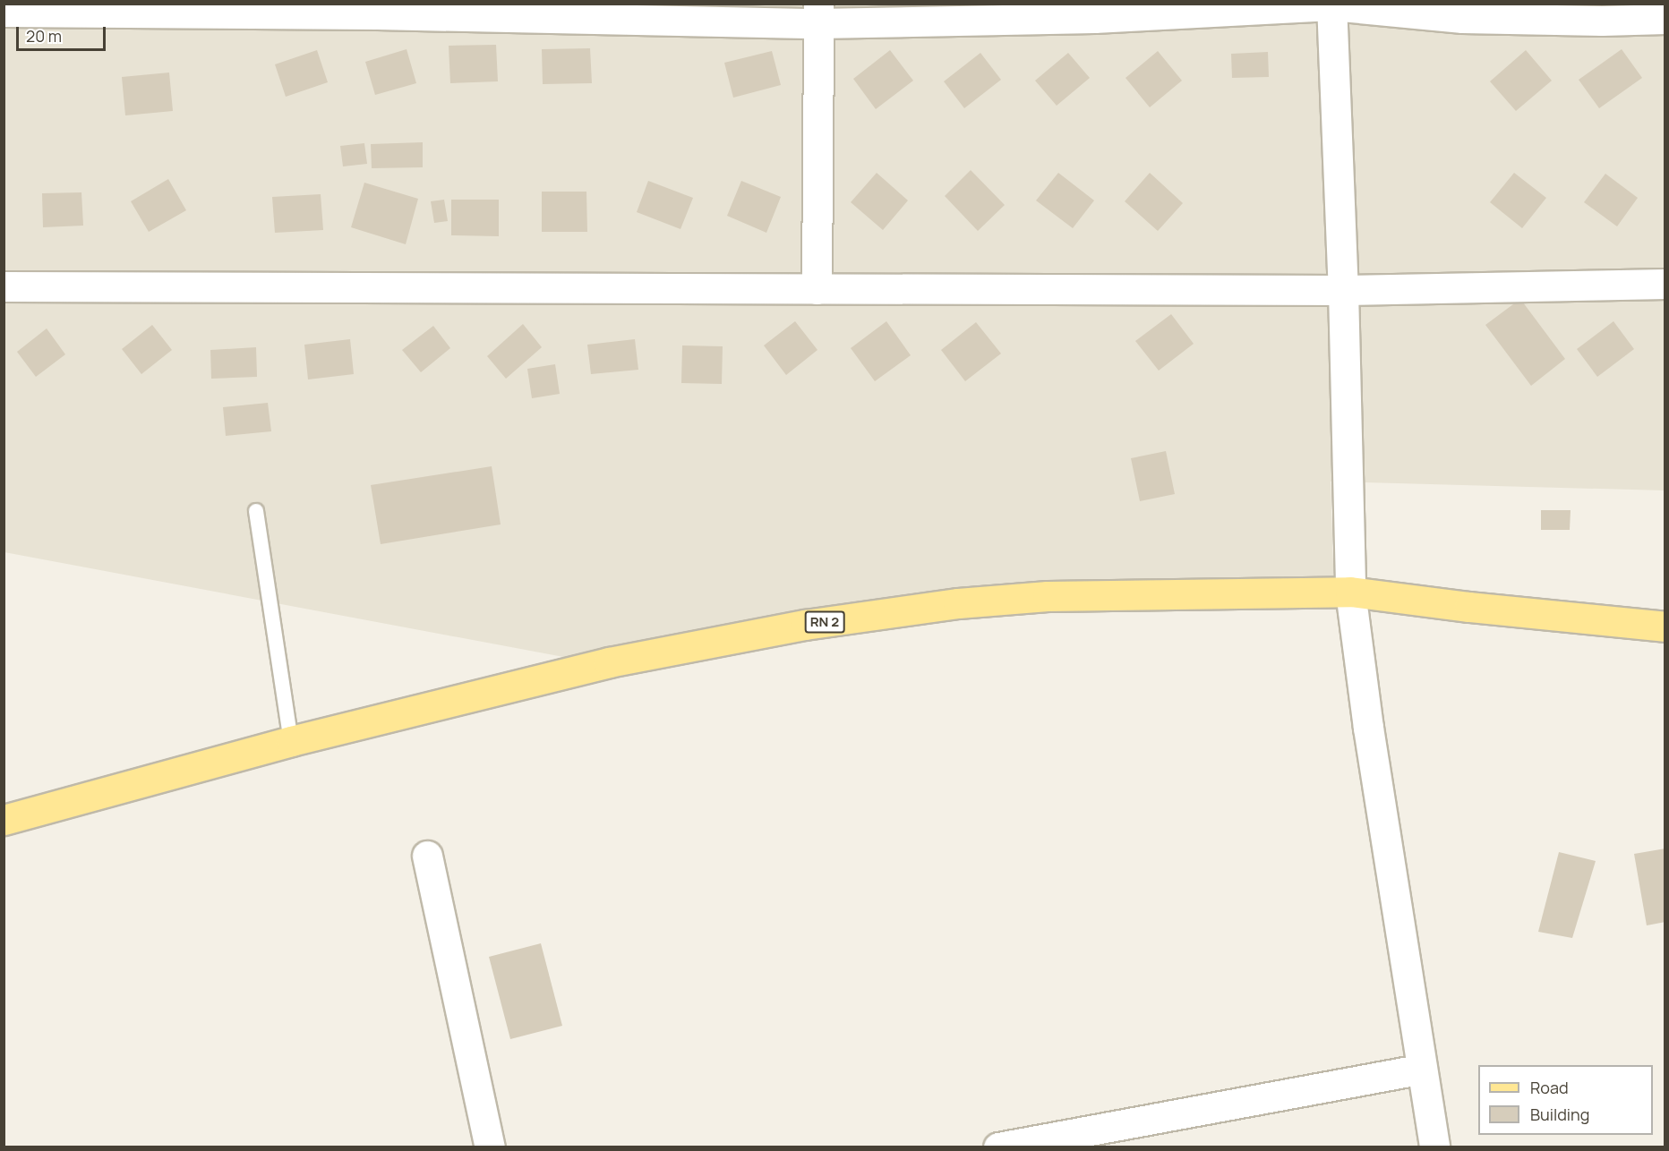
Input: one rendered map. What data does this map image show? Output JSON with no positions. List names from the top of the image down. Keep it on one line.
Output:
{"streets":{"main road":["RN 2"]},"legend":["Road","Building"],"scale_bar":"20 m"}
